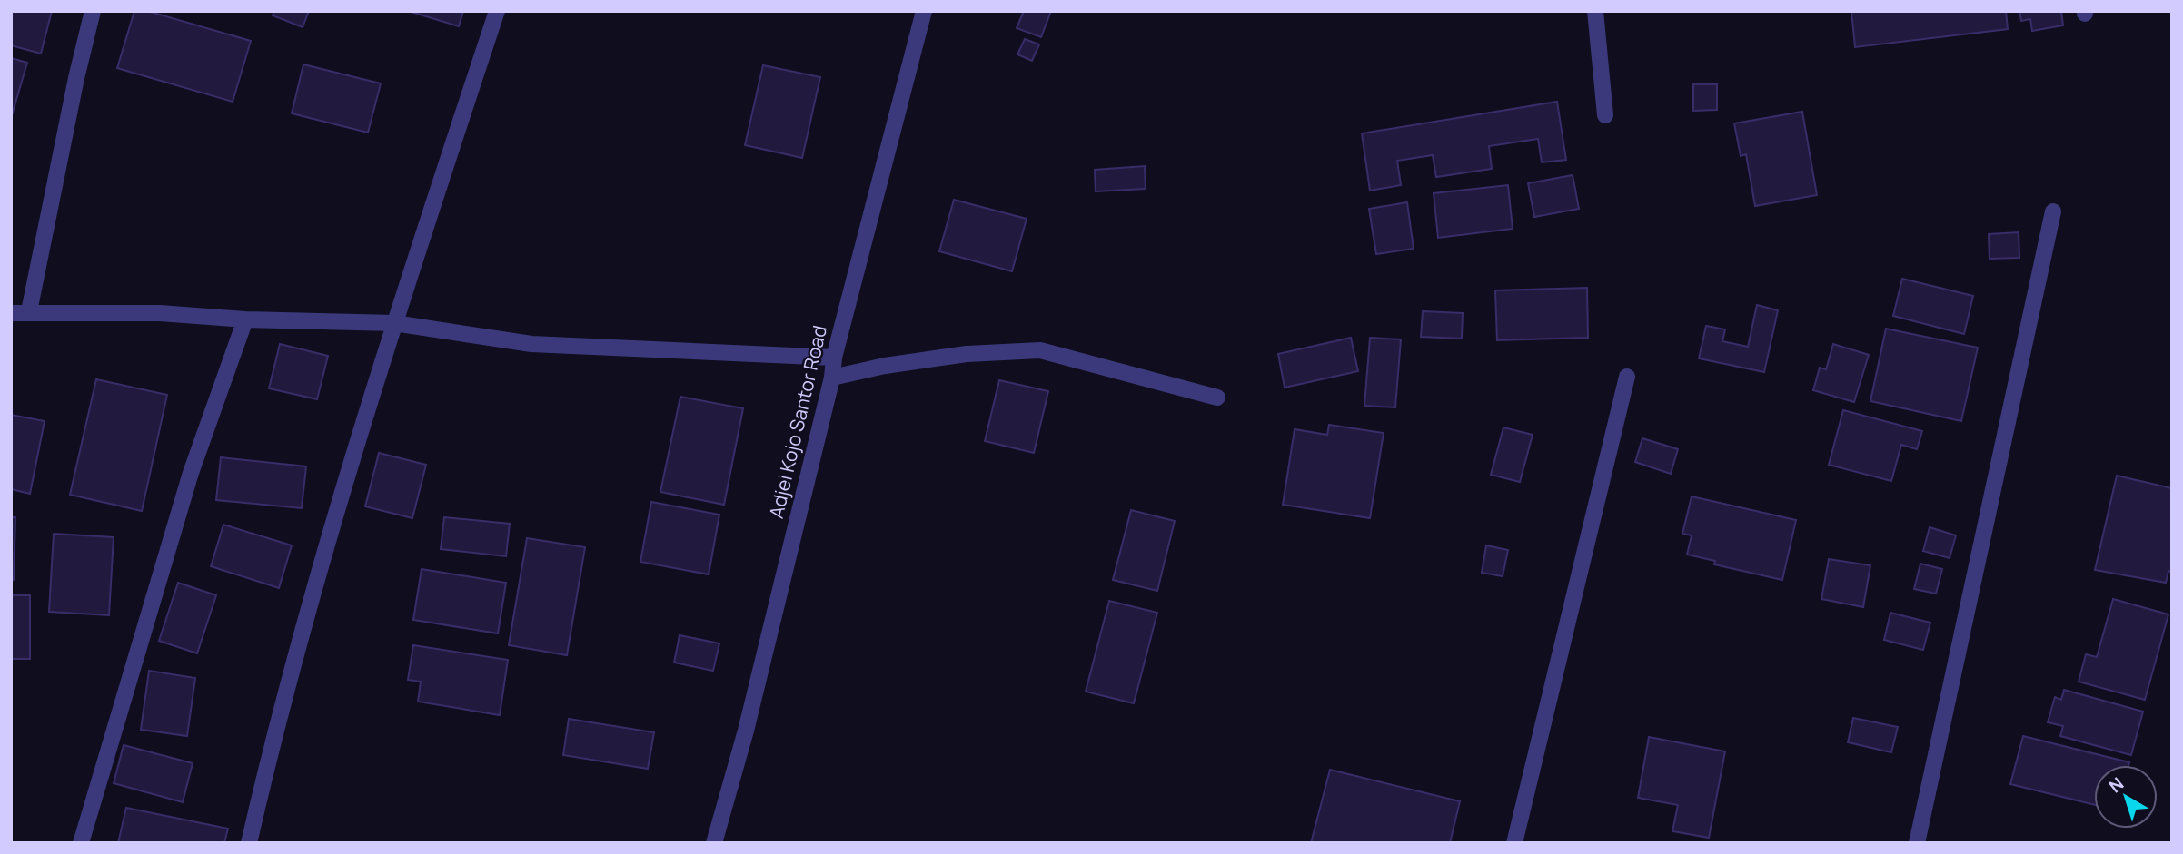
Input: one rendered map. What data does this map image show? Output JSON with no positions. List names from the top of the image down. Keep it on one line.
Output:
{"streets":{"street":["Adjei Kojo Santor Road"]},"north":"top left"}
